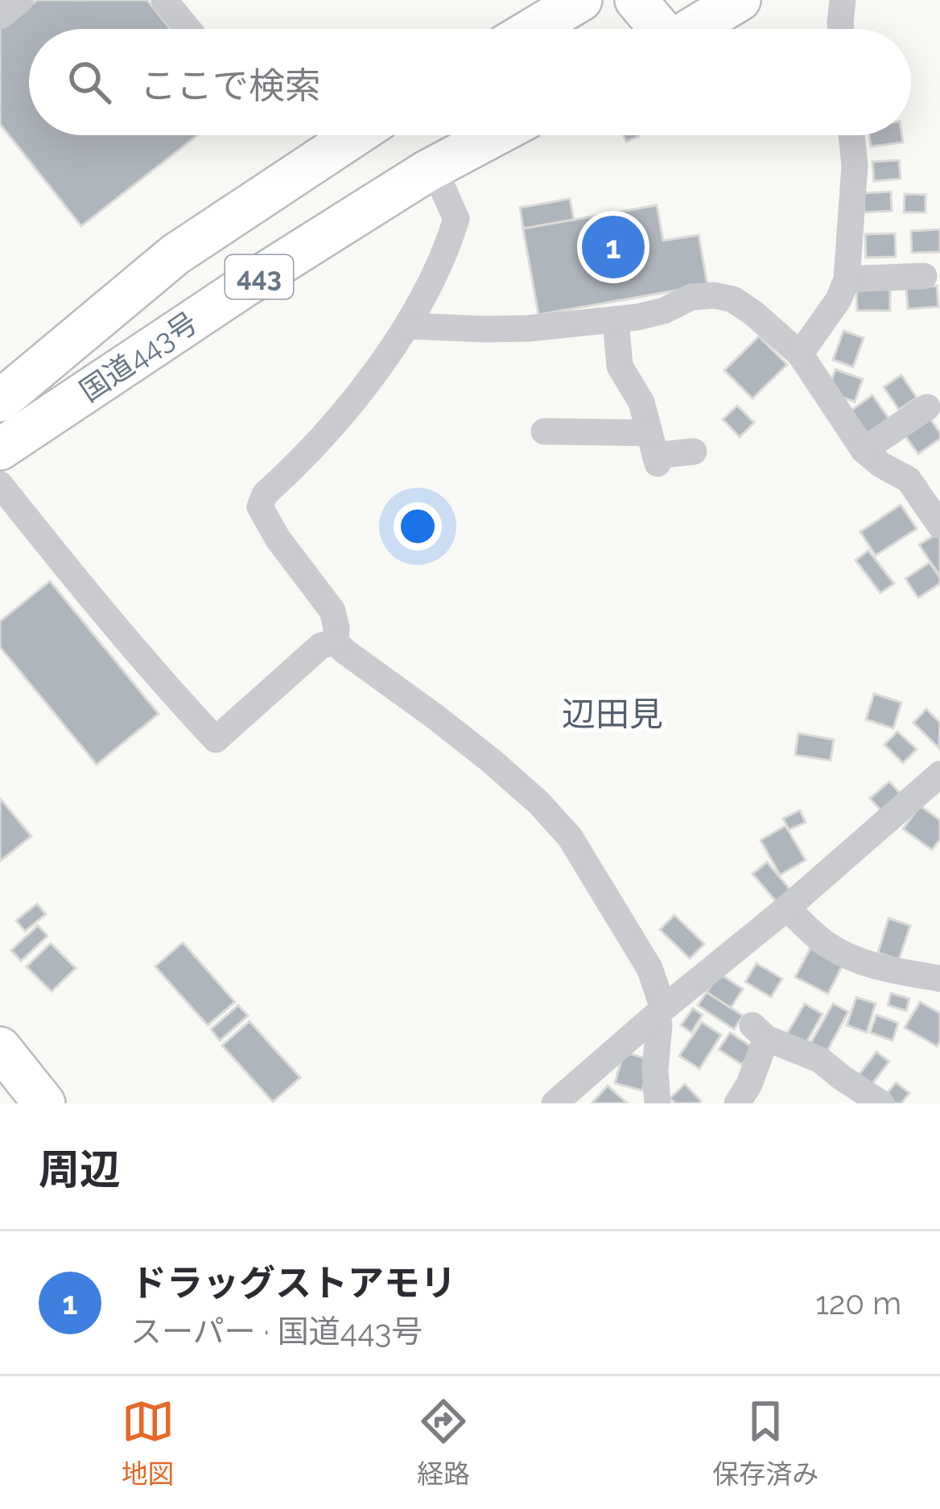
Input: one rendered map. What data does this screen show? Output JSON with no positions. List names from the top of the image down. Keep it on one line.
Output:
{"streets":{"highway":["443","国道443号"]},"districts":["辺田見"],"page":{"search":"ここで検索","pins":"1","heading":"周辺","list":[{"mark":"1","name":"ドラッグストアモリ","note":"スーパー · 国道443号","value":"120 m"}],"nav":["地図","経路","保存済み"]}}
